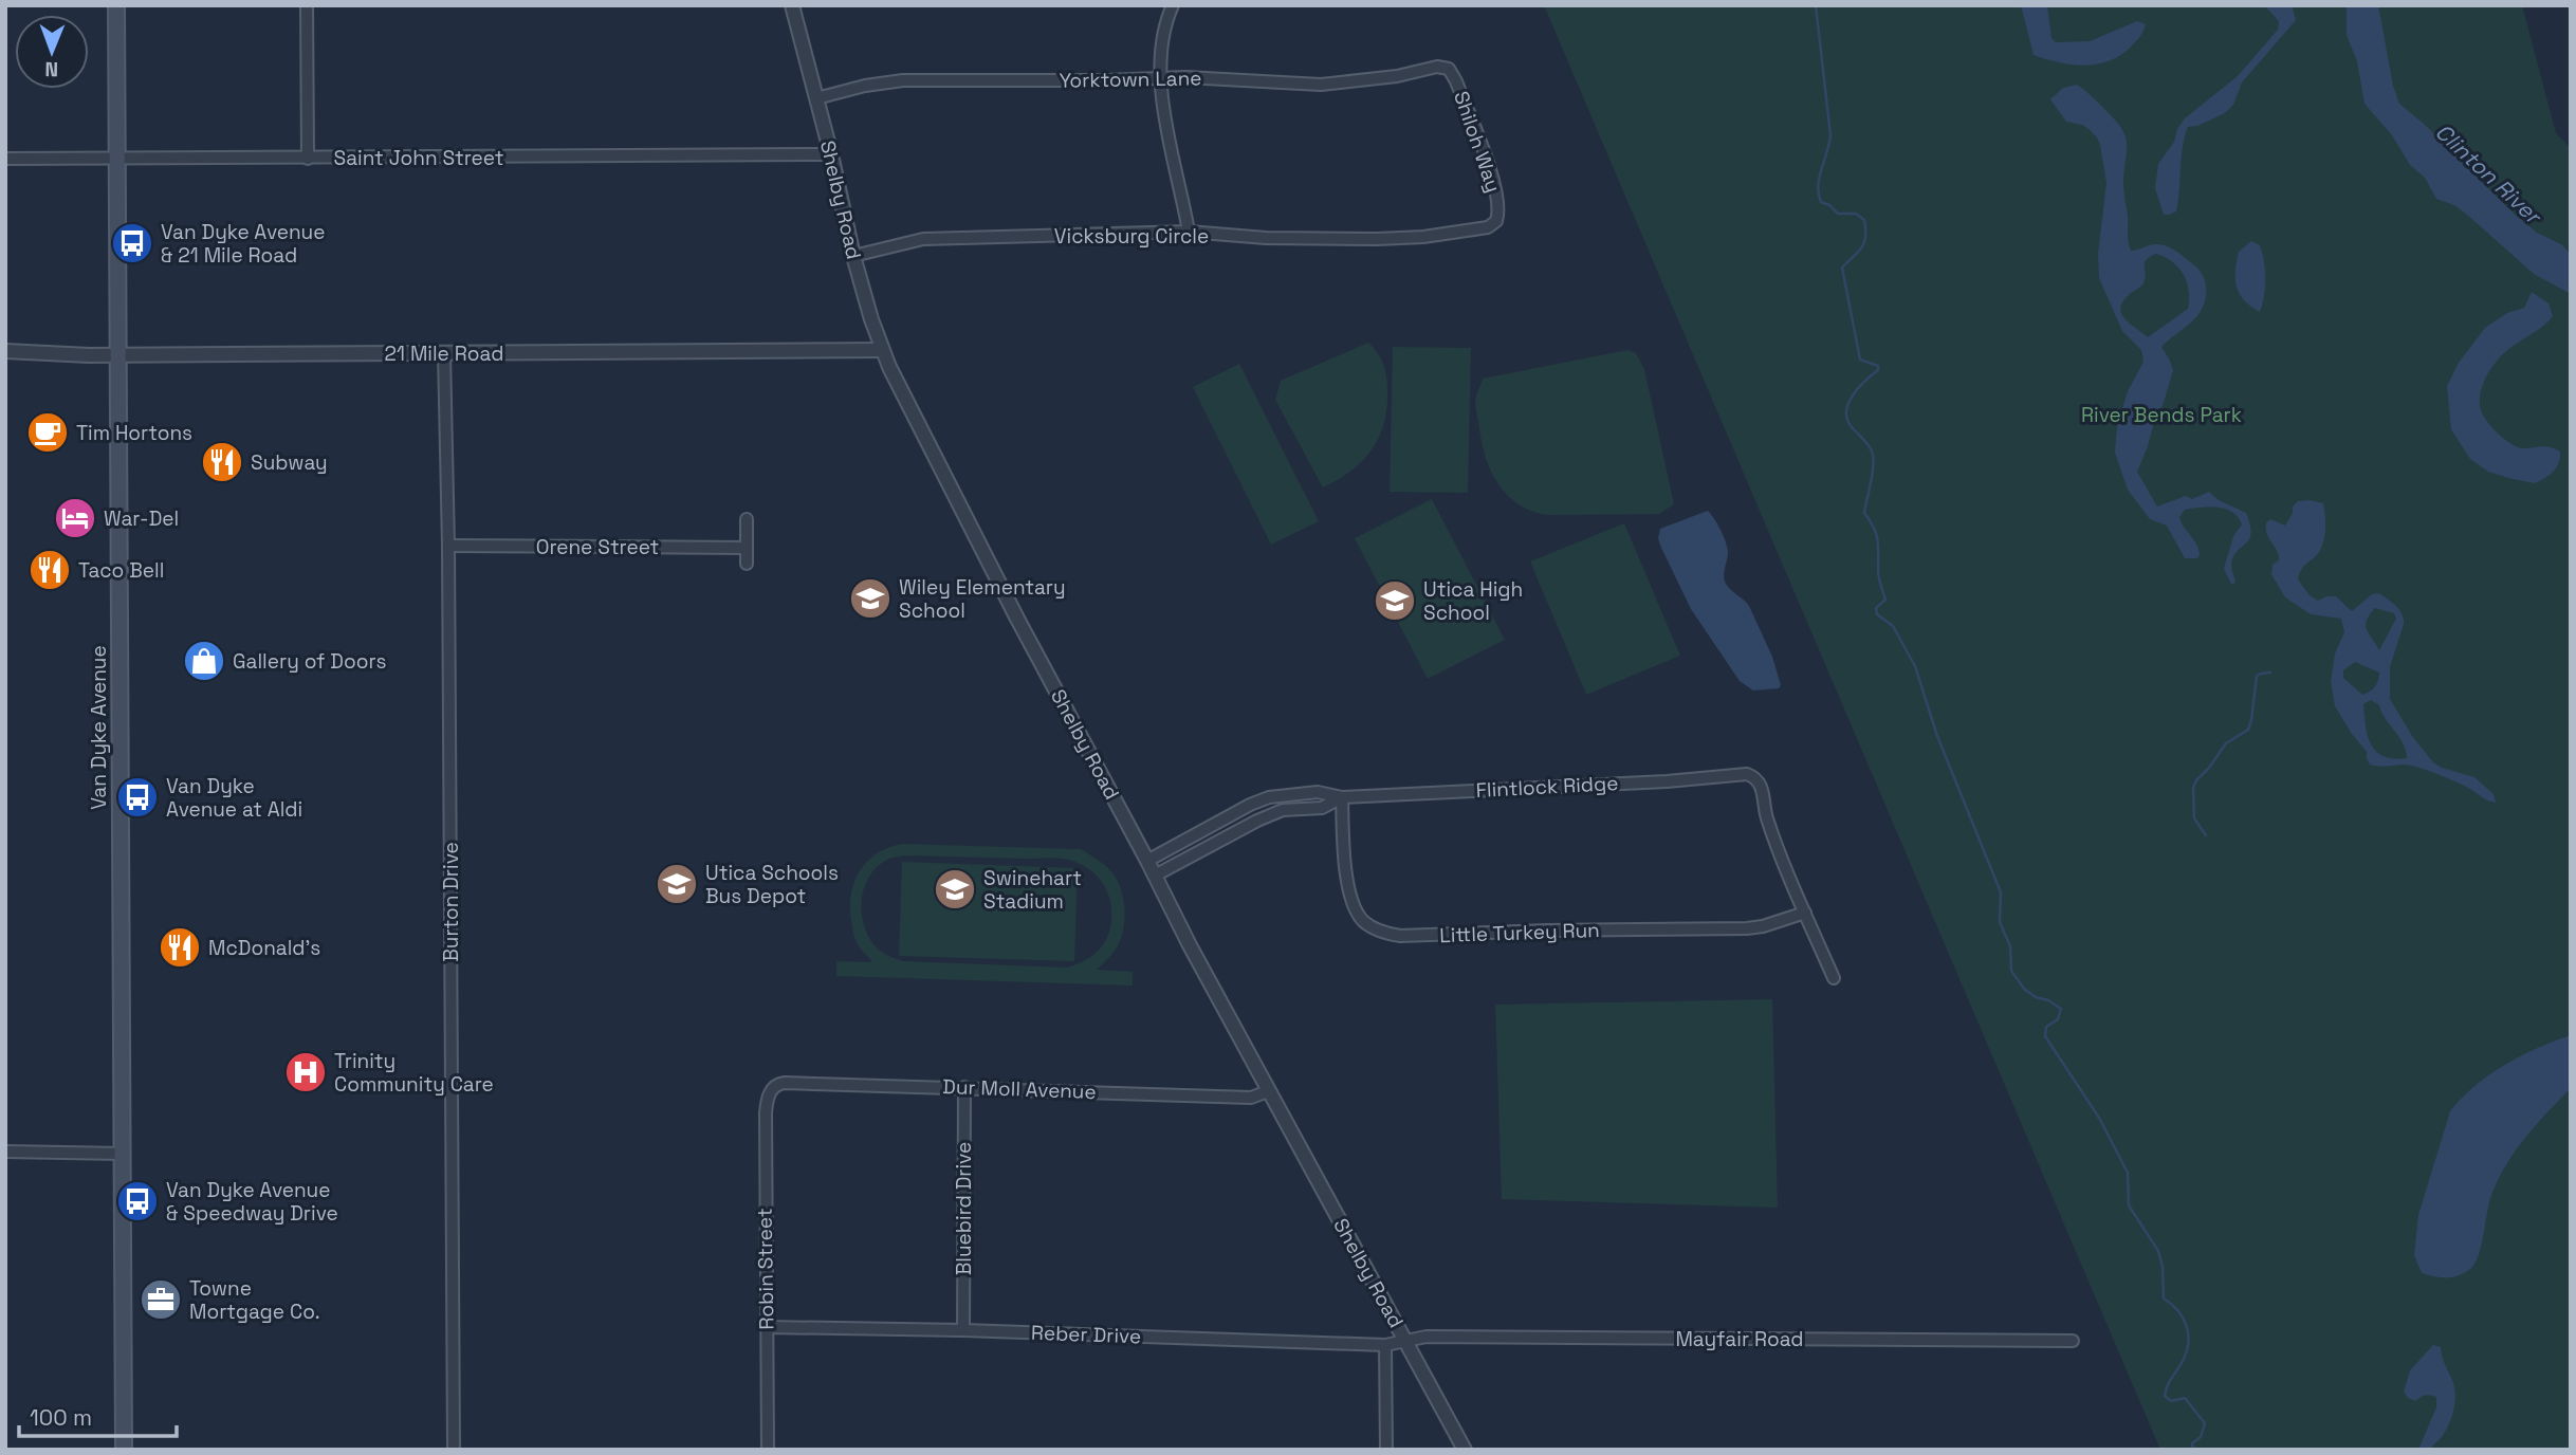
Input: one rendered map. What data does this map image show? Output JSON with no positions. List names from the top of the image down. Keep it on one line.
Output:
{"streets":{"main road":["Van Dyke Avenue"],"street":["Yorktown Lane","Shiloh Way","Saint John Street","Shelby Road","Vicksburg Circle","21 Mile Road","Orene Street","Flintlock Ridge","Burton Drive","Little Turkey Run","Dur Moll Avenue","Bluebird Drive","Robin Street","Reber Drive","Mayfair Road"]},"crossings":[["Yorktown Lane","Shiloh Way"],["Yorktown Lane","Shelby Road"],["Shiloh Way","Vicksburg Circle"],["Saint John Street","Shelby Road"],["Saint John Street","Van Dyke Avenue"],["Shelby Road","Vicksburg Circle"],["Shelby Road","21 Mile Road"],["Shelby Road","Flintlock Ridge"],["Shelby Road","Dur Moll Avenue"],["Shelby Road","Reber Drive"],["Shelby Road","Mayfair Road"],["21 Mile Road","Van Dyke Avenue"],["21 Mile Road","Burton Drive"],["Orene Street","Burton Drive"],["Flintlock Ridge","Little Turkey Run"],["Dur Moll Avenue","Bluebird Drive"],["Dur Moll Avenue","Robin Street"],["Bluebird Drive","Reber Drive"],["Robin Street","Reber Drive"],["Reber Drive","Mayfair Road"]],"water":["Clinton River"],"parks":["River Bends Park"],"places":{"bus stop":["Van Dyke Avenue & 21 Mile Road","Van Dyke Avenue at Aldi","Van Dyke Avenue & Speedway Drive"],"cafe":["Tim Hortons"],"restaurant":["Subway","Taco Bell","McDonald's"],"hotel":["War-Del"],"school or university":["Wiley Elementary School","Utica High School","Utica Schools Bus Depot","Swinehart Stadium"],"shop":["Gallery of Doors"],"hospital":["Trinity Community Care"],"office":["Towne Mortgage Co."]},"scale_bar":"100 m","north":"bottom"}
